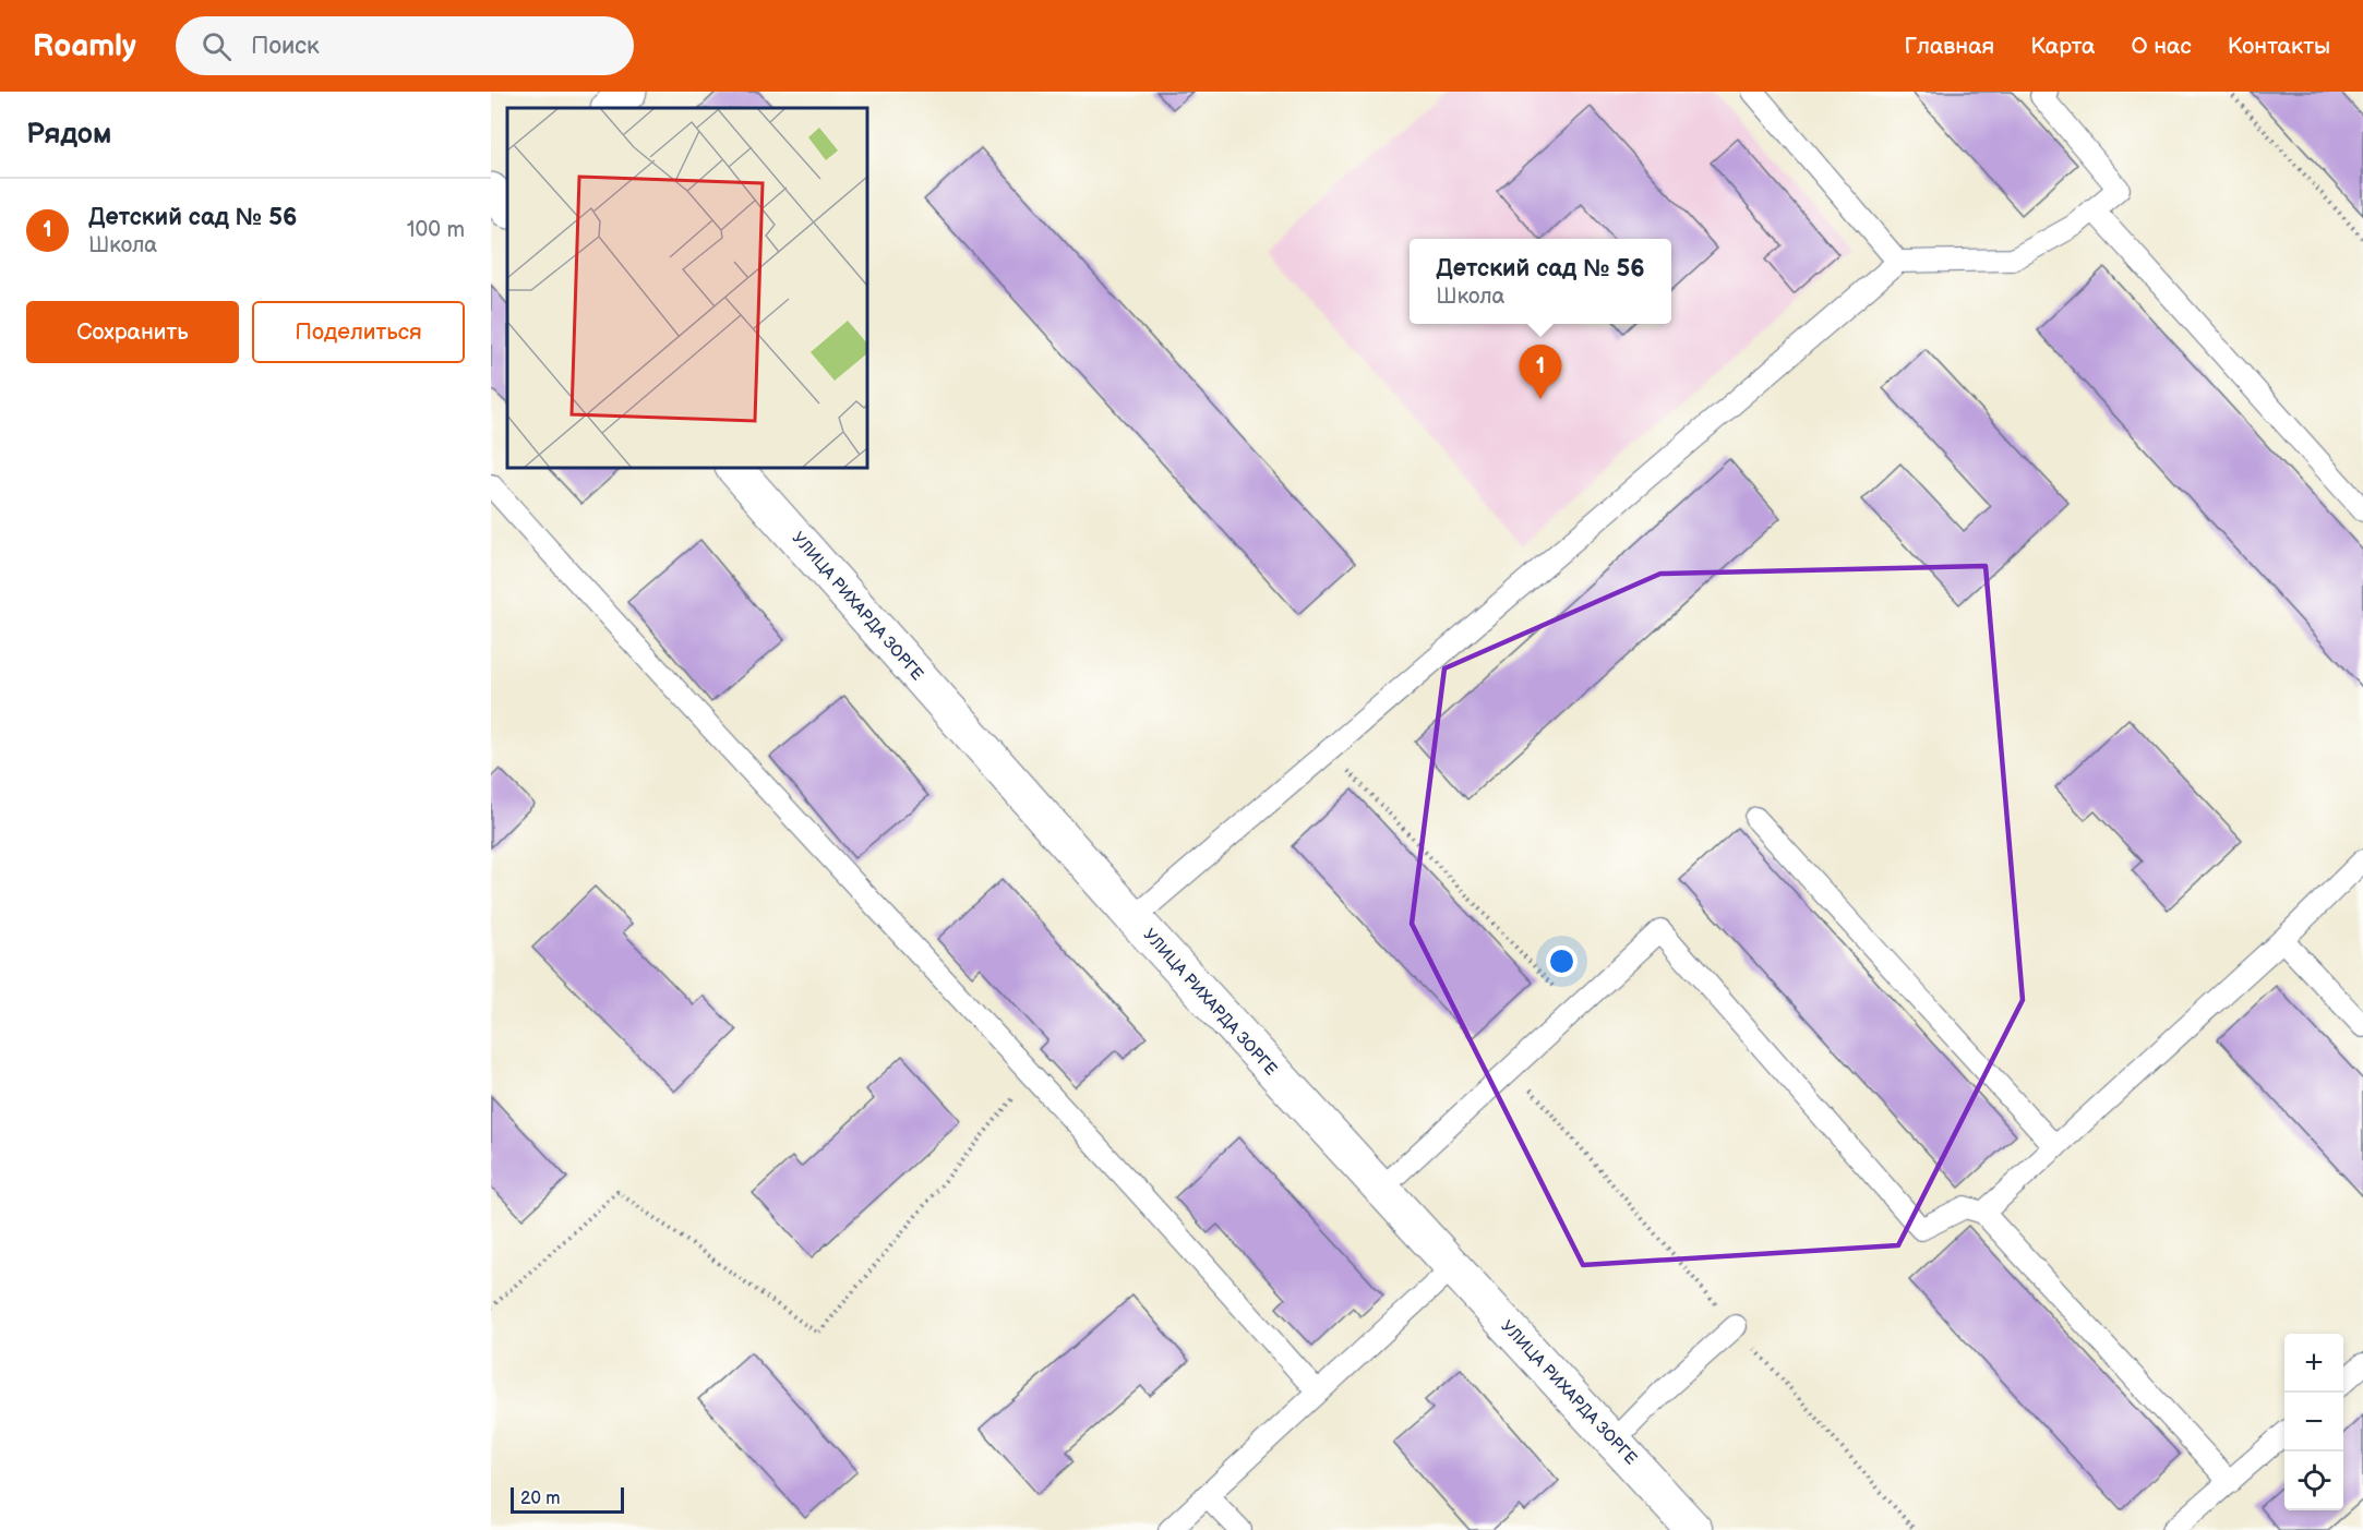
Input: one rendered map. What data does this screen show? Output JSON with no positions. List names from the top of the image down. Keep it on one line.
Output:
{"streets":{"street":["УЛИЦА РИХАРДА ЗОРГЕ"]},"scale_bar":"20 m","page":{"header":"Roamly","search":"Поиск","nav":["Главная","Карта","О нас","Контакты"],"heading":"Рядом","list":[{"mark":"1","name":"Детский сад № 56","note":"Школа","value":"100 m"}],"popup":["Детский сад № 56","Школа"],"buttons":["Сохранить","Поделиться"],"pins":"1","map_buttons":["+","−"],"scale":"20 m"}}
